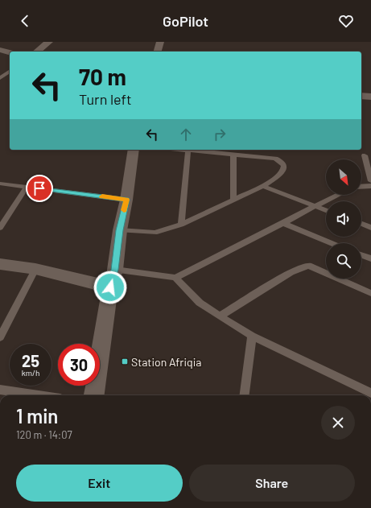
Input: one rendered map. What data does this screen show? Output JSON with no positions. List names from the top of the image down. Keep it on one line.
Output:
{"places":{"transit":["Station Afriqia"]},"north":"bottom right","page":{"header":"GoPilot","turn":["70 m","Turn left"],"speed":"25 km/h","limit":"30","heading":["1 min","120 m · 14:07"],"buttons":["Exit","Share"]}}
